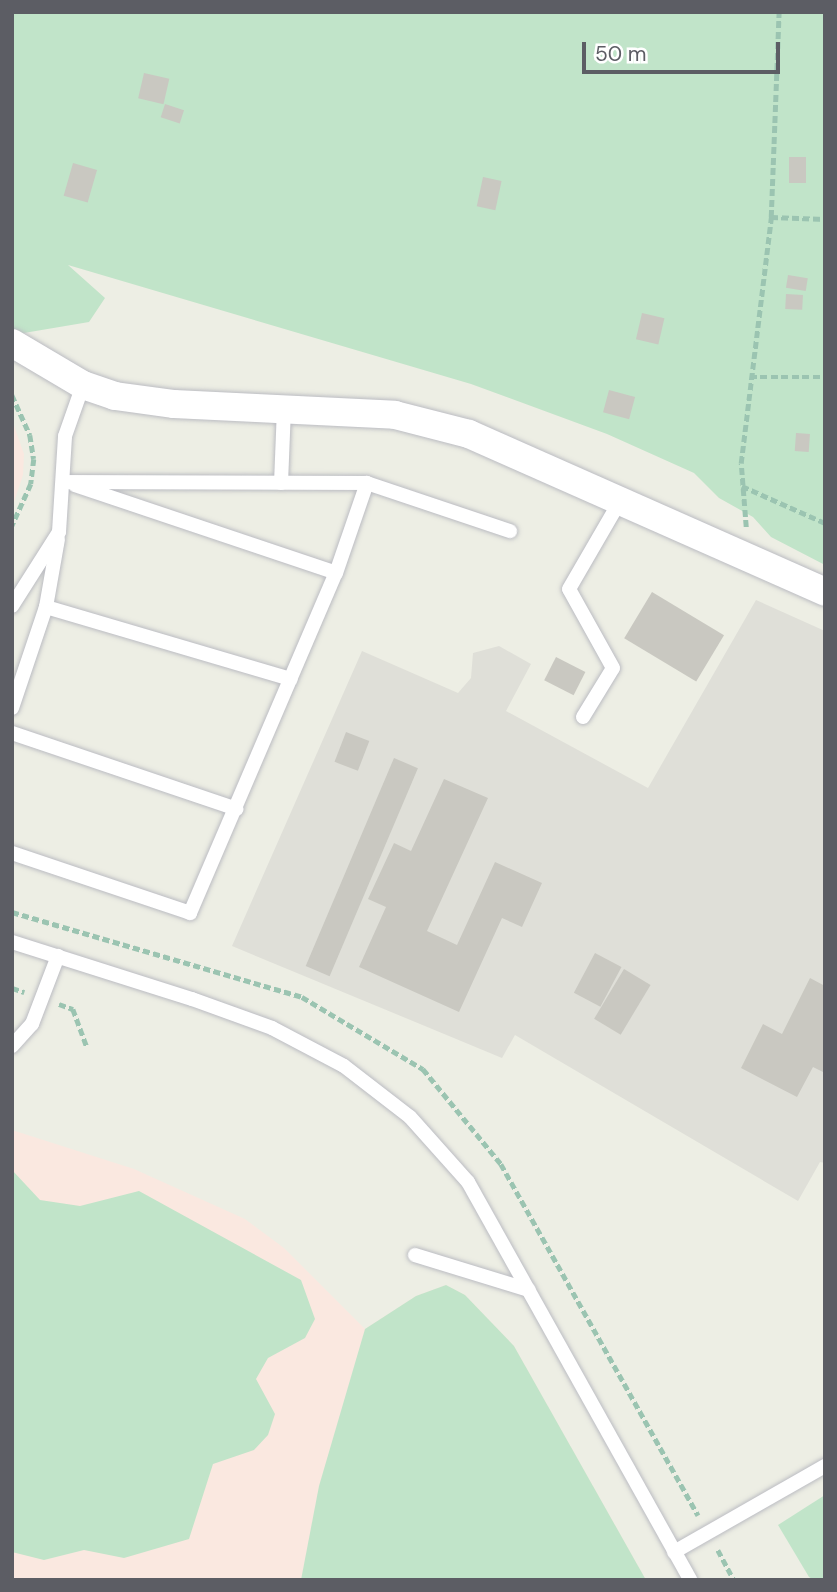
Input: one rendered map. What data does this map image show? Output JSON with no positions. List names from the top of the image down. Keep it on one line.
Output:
{"scale_bar":"50 m"}
